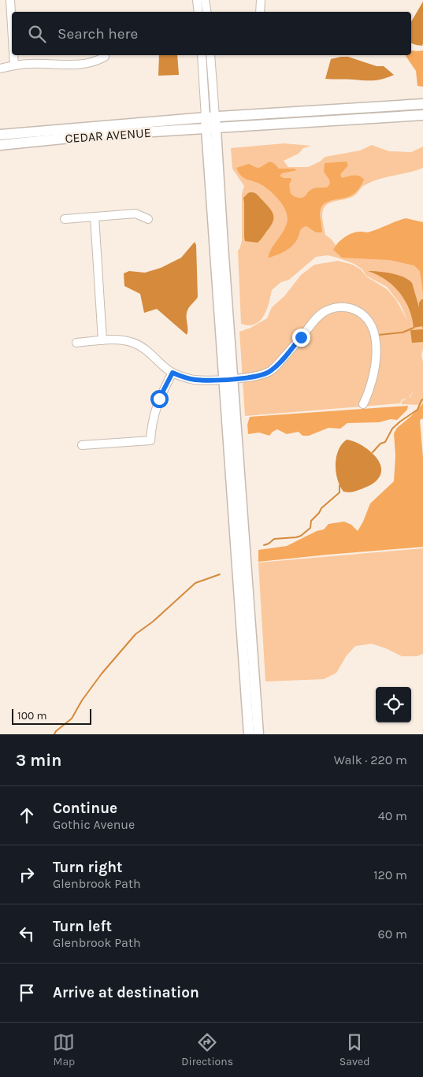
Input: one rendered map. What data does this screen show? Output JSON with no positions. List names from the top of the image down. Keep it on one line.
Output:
{"streets":{"main road":["CEDAR AVENUE"]},"scale_bar":"100 m","page":{"search":"Search here","scale":"100 m","heading":["3 min","Walk · 220 m"],"list":[["Continue","Gothic Avenue","40 m"],["Turn right","Glenbrook Path","120 m"],["Turn left","Glenbrook Path","60 m"],"Arrive at destination"],"nav":["Map","Directions","Saved"]}}
